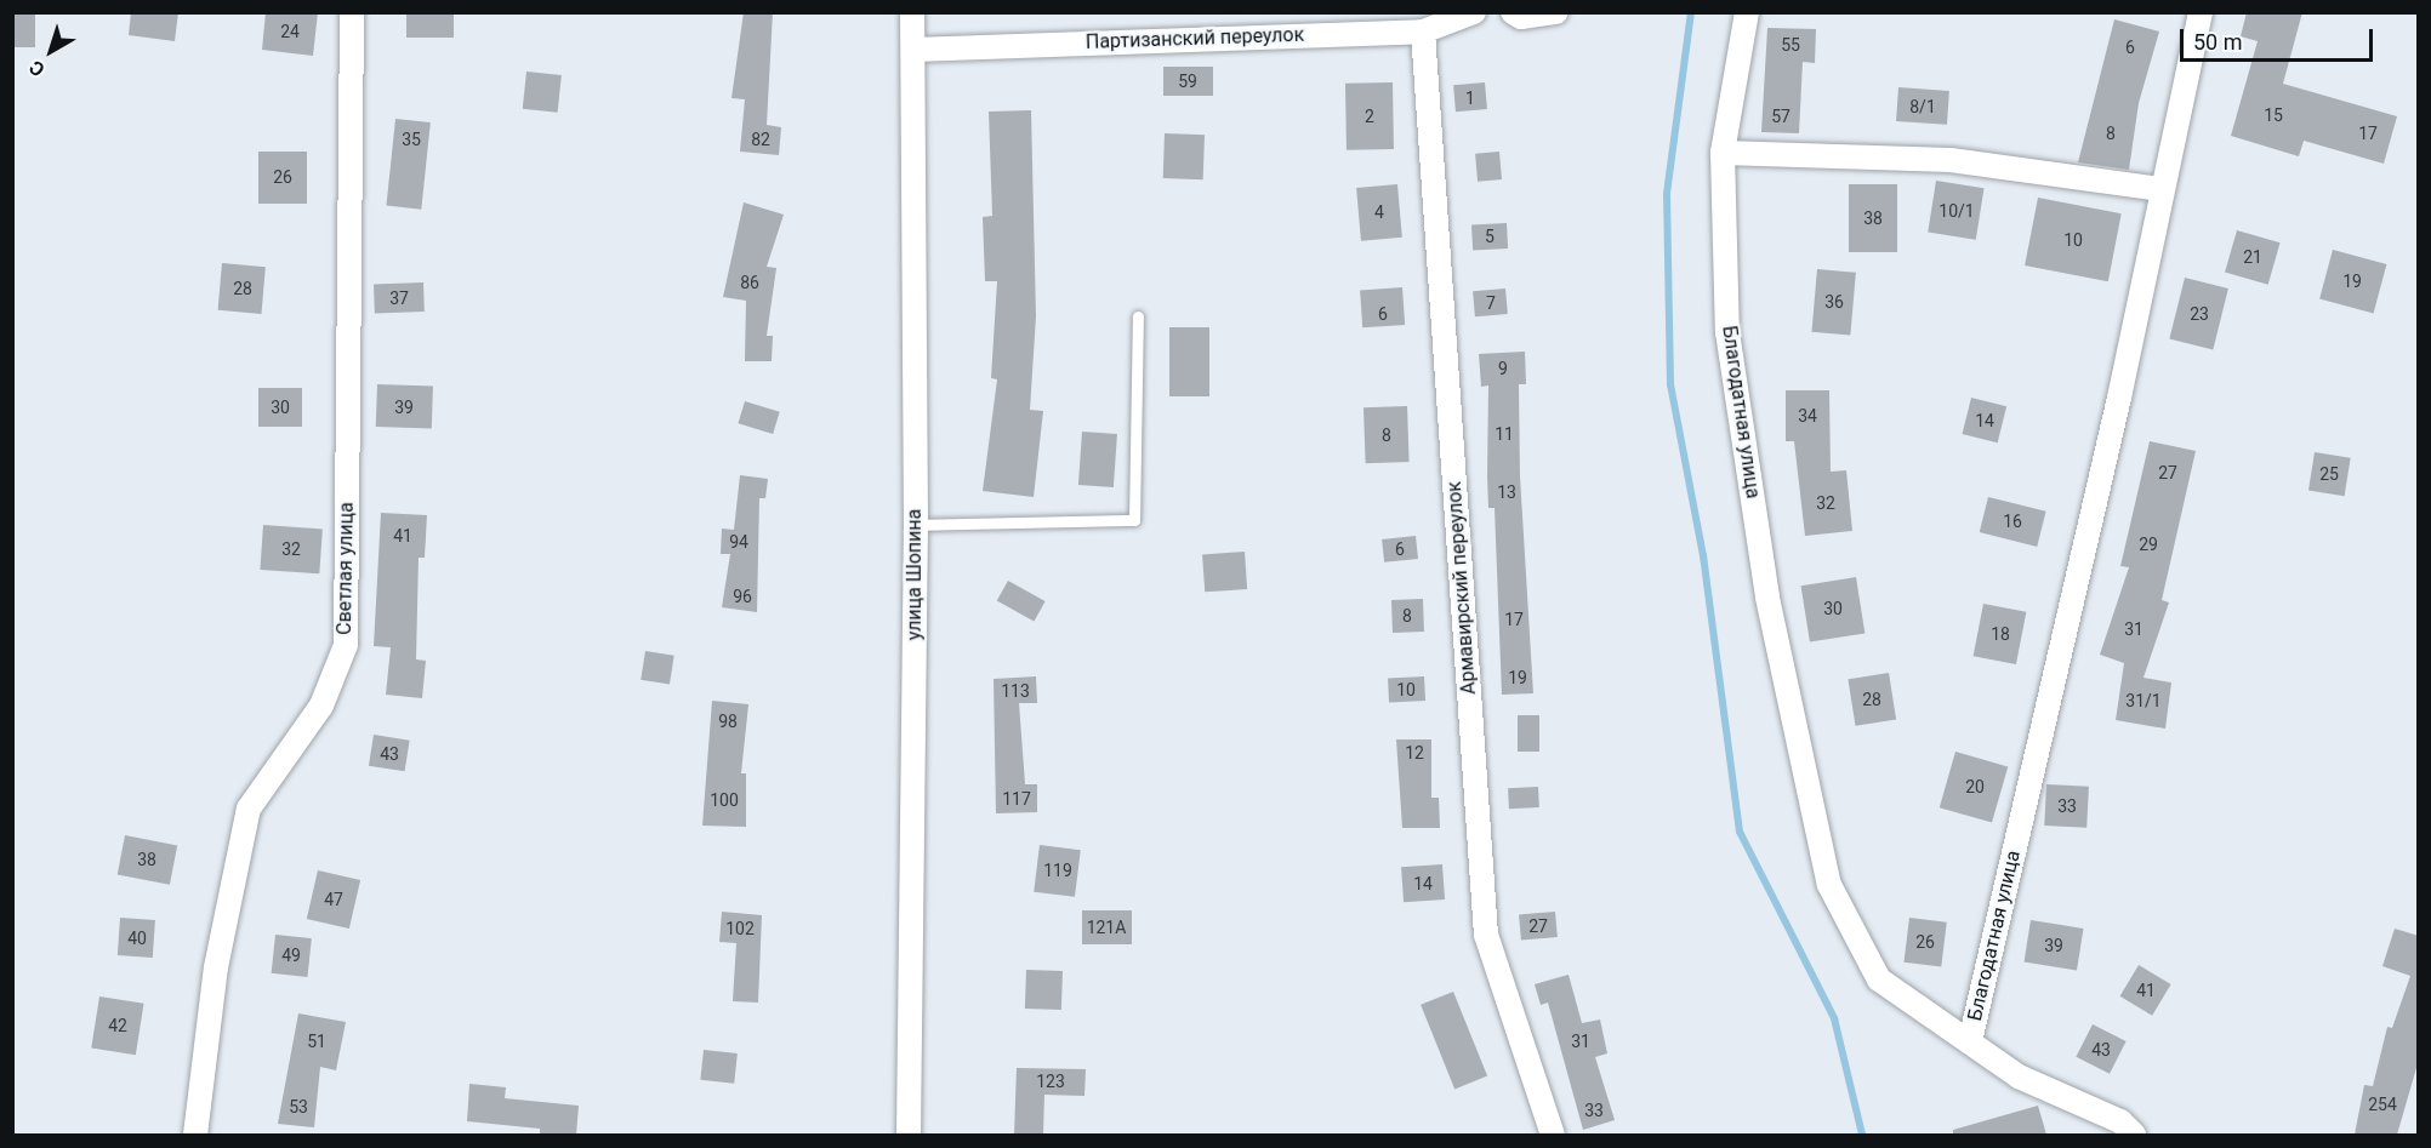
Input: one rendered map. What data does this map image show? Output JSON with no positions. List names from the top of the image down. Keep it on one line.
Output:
{"streets":{"street":["Партизанский переулок","Благодатная улица","Светлая улица","улица Шопина","Армавирский переулок"]},"crossings":[["Партизанский переулок","улица Шопина"],["Партизанский переулок","Армавирский переулок"]],"house_numbers":["24","55","6","59","1","8/1","15","2","57","8","17","35","82","26","10/1","4","38","5","10","21","19","86","28","37","36","7","6","23","9","30","39","34","14","11","8","27","25","13","32","16","41","94","29","32","6","96","30","8","17","31","18","19","10","113","28","31/1","98","12","43","20","117","100","33","38","119","14","47","27","121А","102","40","26","39","49","41","42","51","31","43","123","254","53","33"],"scale_bar":"50 m","north":"bottom left"}
